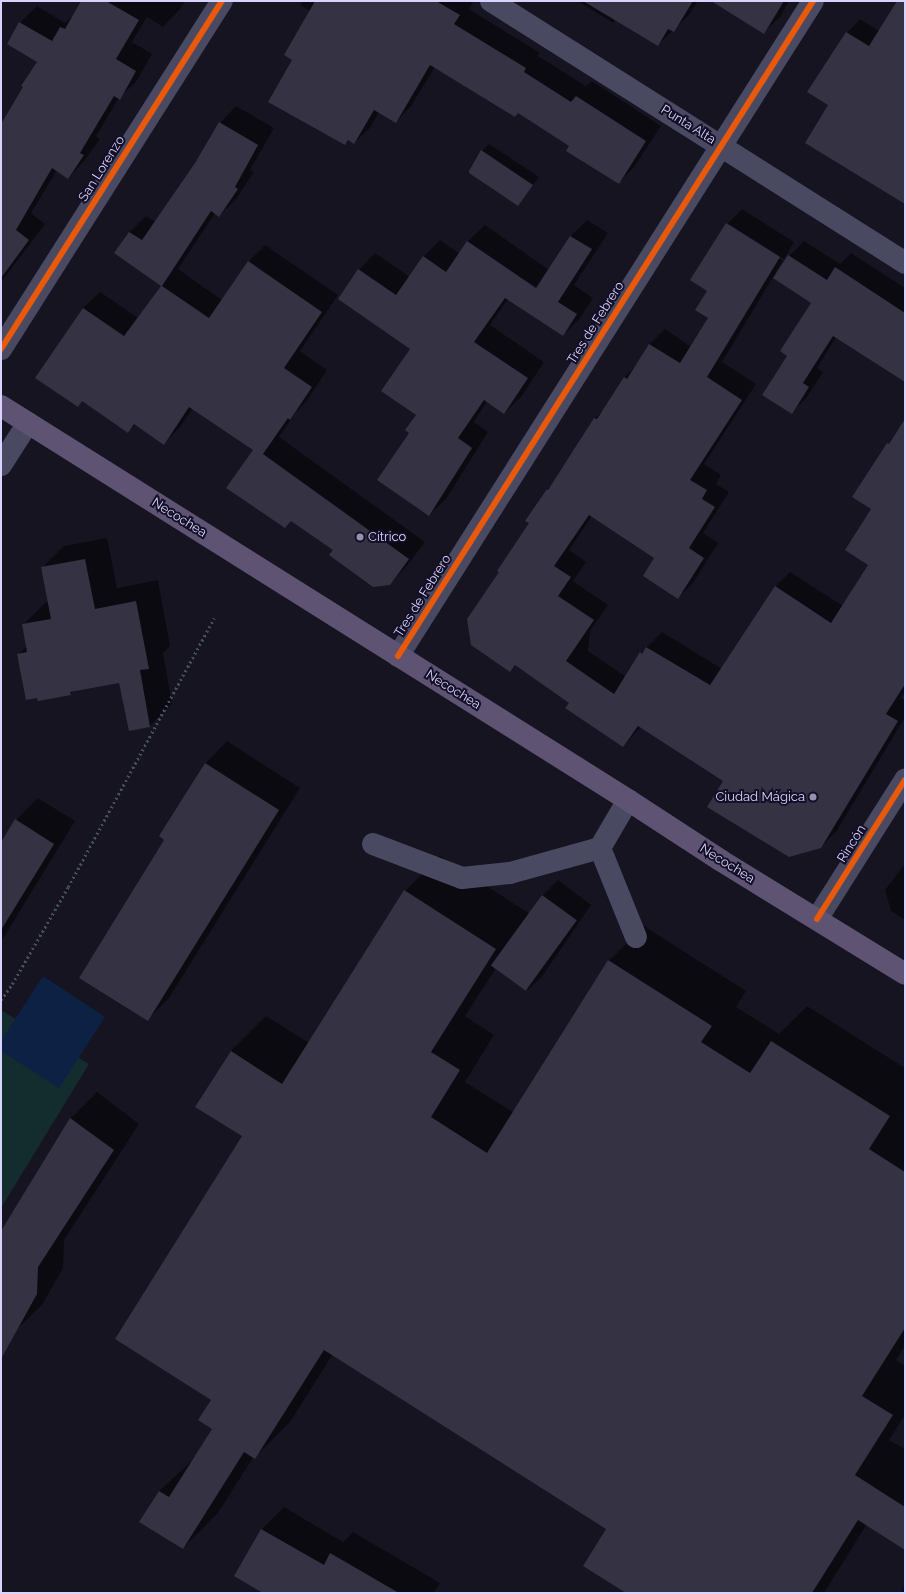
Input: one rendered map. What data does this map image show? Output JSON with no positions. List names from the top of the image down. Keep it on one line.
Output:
{"streets":{"main road":["Necochea"],"street":["Punta Alta","San Lorenzo","Tres de Febrero","Rincón"]},"crossings":[["Punta Alta","Tres de Febrero"],["Tres de Febrero","Necochea"],["Necochea","Rincón"]],"places":["Cítrico","Ciudad Mágica"]}
